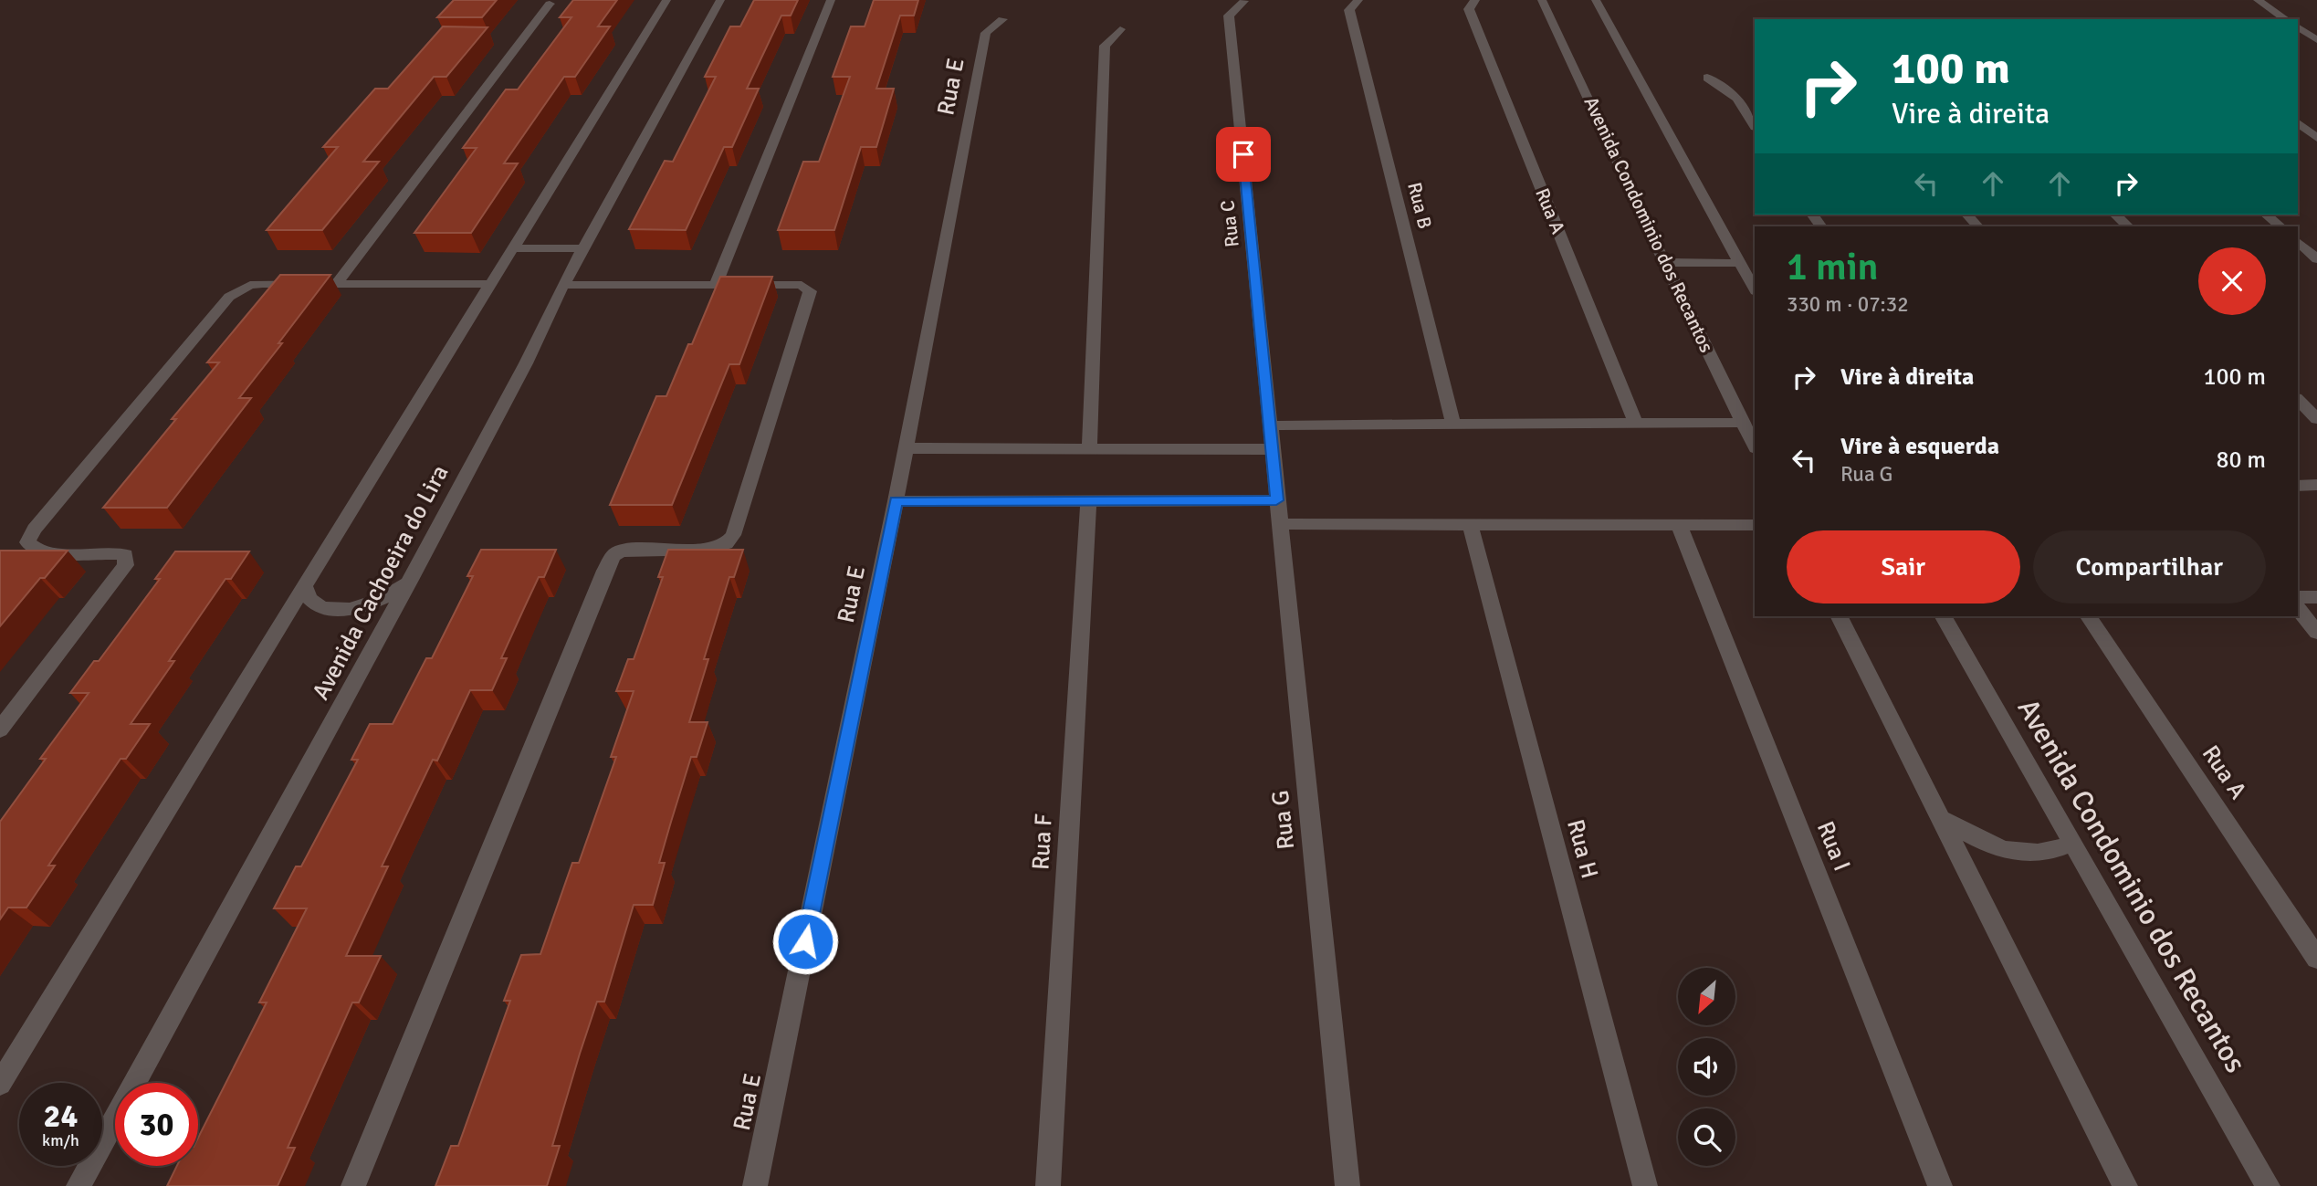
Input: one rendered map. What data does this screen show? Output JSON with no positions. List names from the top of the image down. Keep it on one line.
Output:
{"streets":{"street":["Rua E","Rua B","Rua A","Rua C","Avenida Condominio dos Recantos","Avenida Cachoeira do Lira","Rua G","Rua F","Rua I","Rua H"]},"crossings":[["Rua C","Rua G"]],"north":"bottom left","page":{"turn":["100 m","Vire à direita"],"heading":["1 min","330 m · 07:32"],"list":[{"name":"Vire à direita","value":"100 m"},{"name":"Vire à esquerda","note":"Rua G","value":"80 m"}],"buttons":["Sair","Compartilhar"],"speed":"24 km/h","limit":"30"}}
